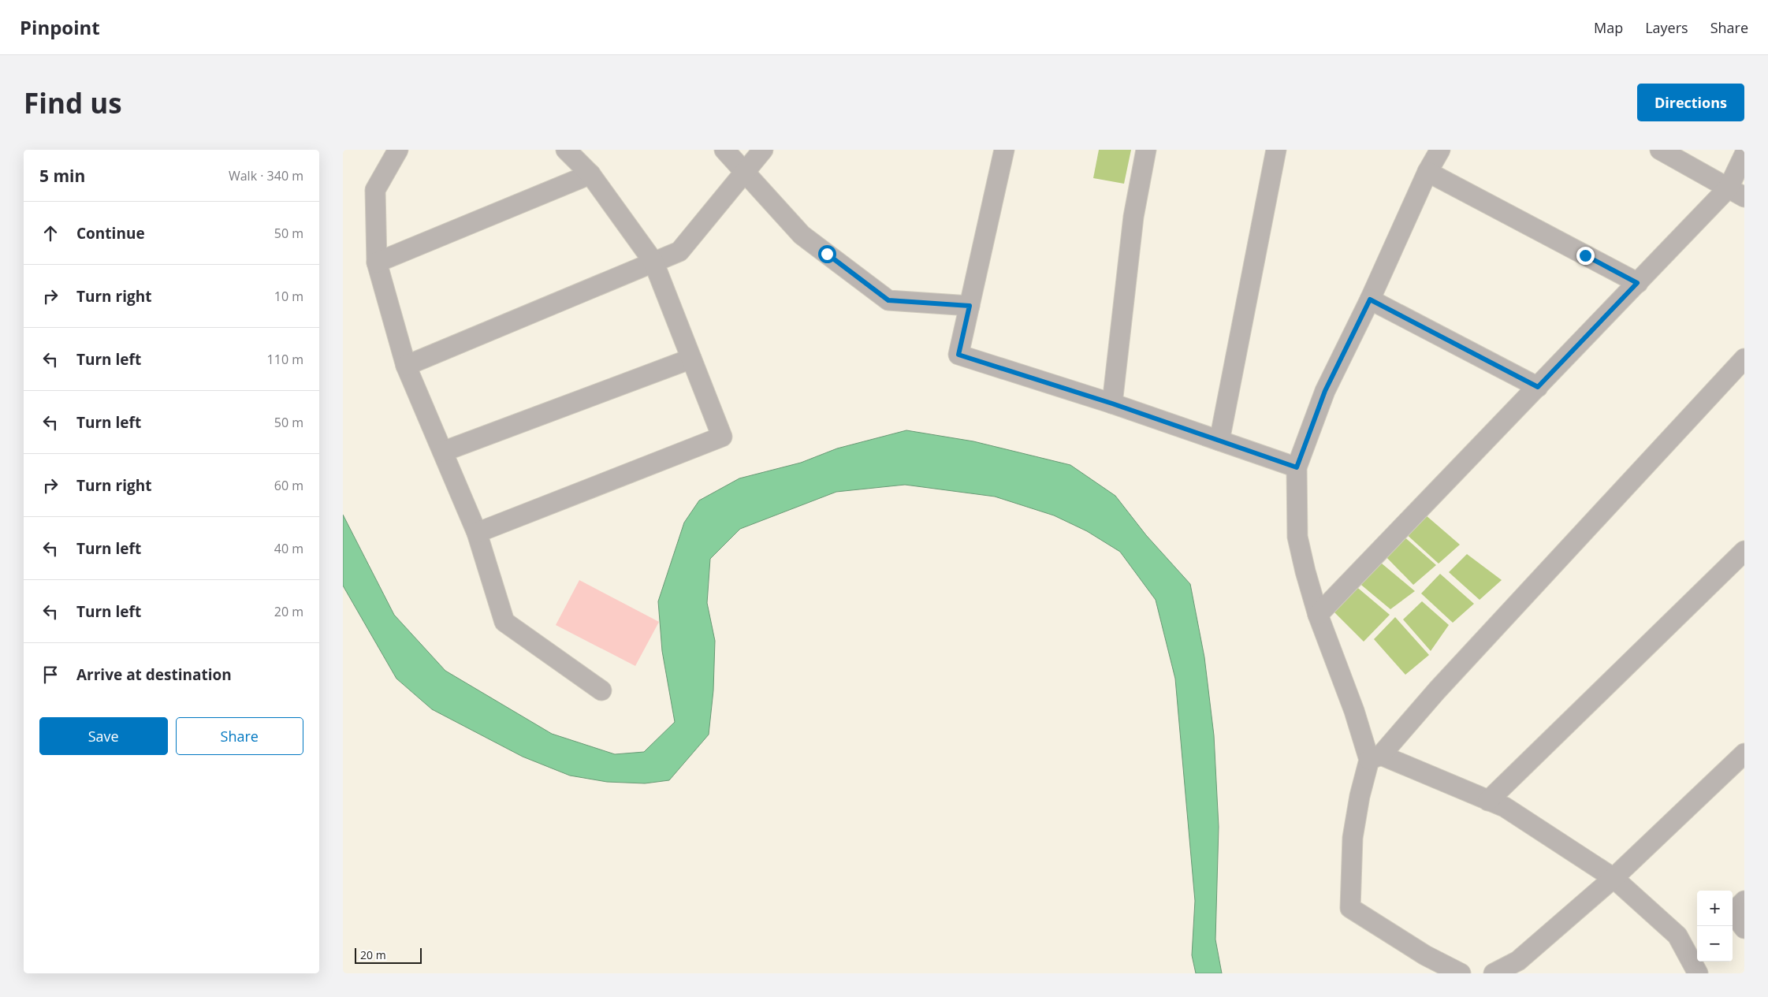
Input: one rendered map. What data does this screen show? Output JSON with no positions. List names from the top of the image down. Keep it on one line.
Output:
{"scale_bar":"20 m","page":{"header":"Pinpoint","nav":["Map","Layers","Share"],"buttons":["Directions",["Save","Share"]],"title":"Find us","heading":["5 min","Walk · 340 m"],"list":[["Continue","50 m"],["Turn right","10 m"],["Turn left","110 m"],["Turn left","50 m"],["Turn right","60 m"],["Turn left","40 m"],["Turn left","20 m"],"Arrive at destination"],"map_buttons":["+","−"],"scale":"20 m"}}
